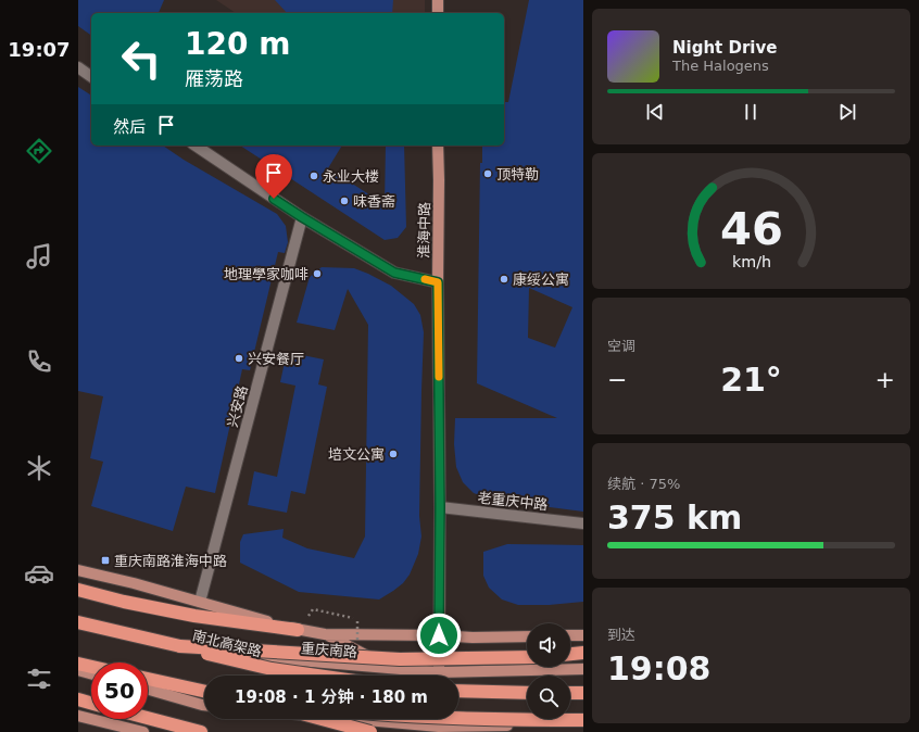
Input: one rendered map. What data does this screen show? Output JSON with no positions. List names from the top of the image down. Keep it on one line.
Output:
{"streets":{"highway":["南北高架路"],"main road":["淮海中路","重庆南路"],"street":["兴安路","老重庆中路"]},"crossings":[["淮海中路","老重庆中路"],["淮海中路","重庆南路"],["兴安路","重庆南路"]],"places":{"other":["顶特勒","永业大楼","味香斋","地理學家咖啡","康绥公寓","兴安餐厅","培文公寓"],"transit":["重庆南路淮海中路"]},"page":{"tabs":"19:07","turn":["120 m","雁荡路"],"song":["Night Drive","The Halogens"],"then":"然后","tile":["空调",["续航 · 75%","375 km"],["到达","19:08"]],"heat":["−","21°","+"],"limit":"50","trip":"19:08 · 1 分钟 · 180 m","gauge":["46","km/h"]}}
